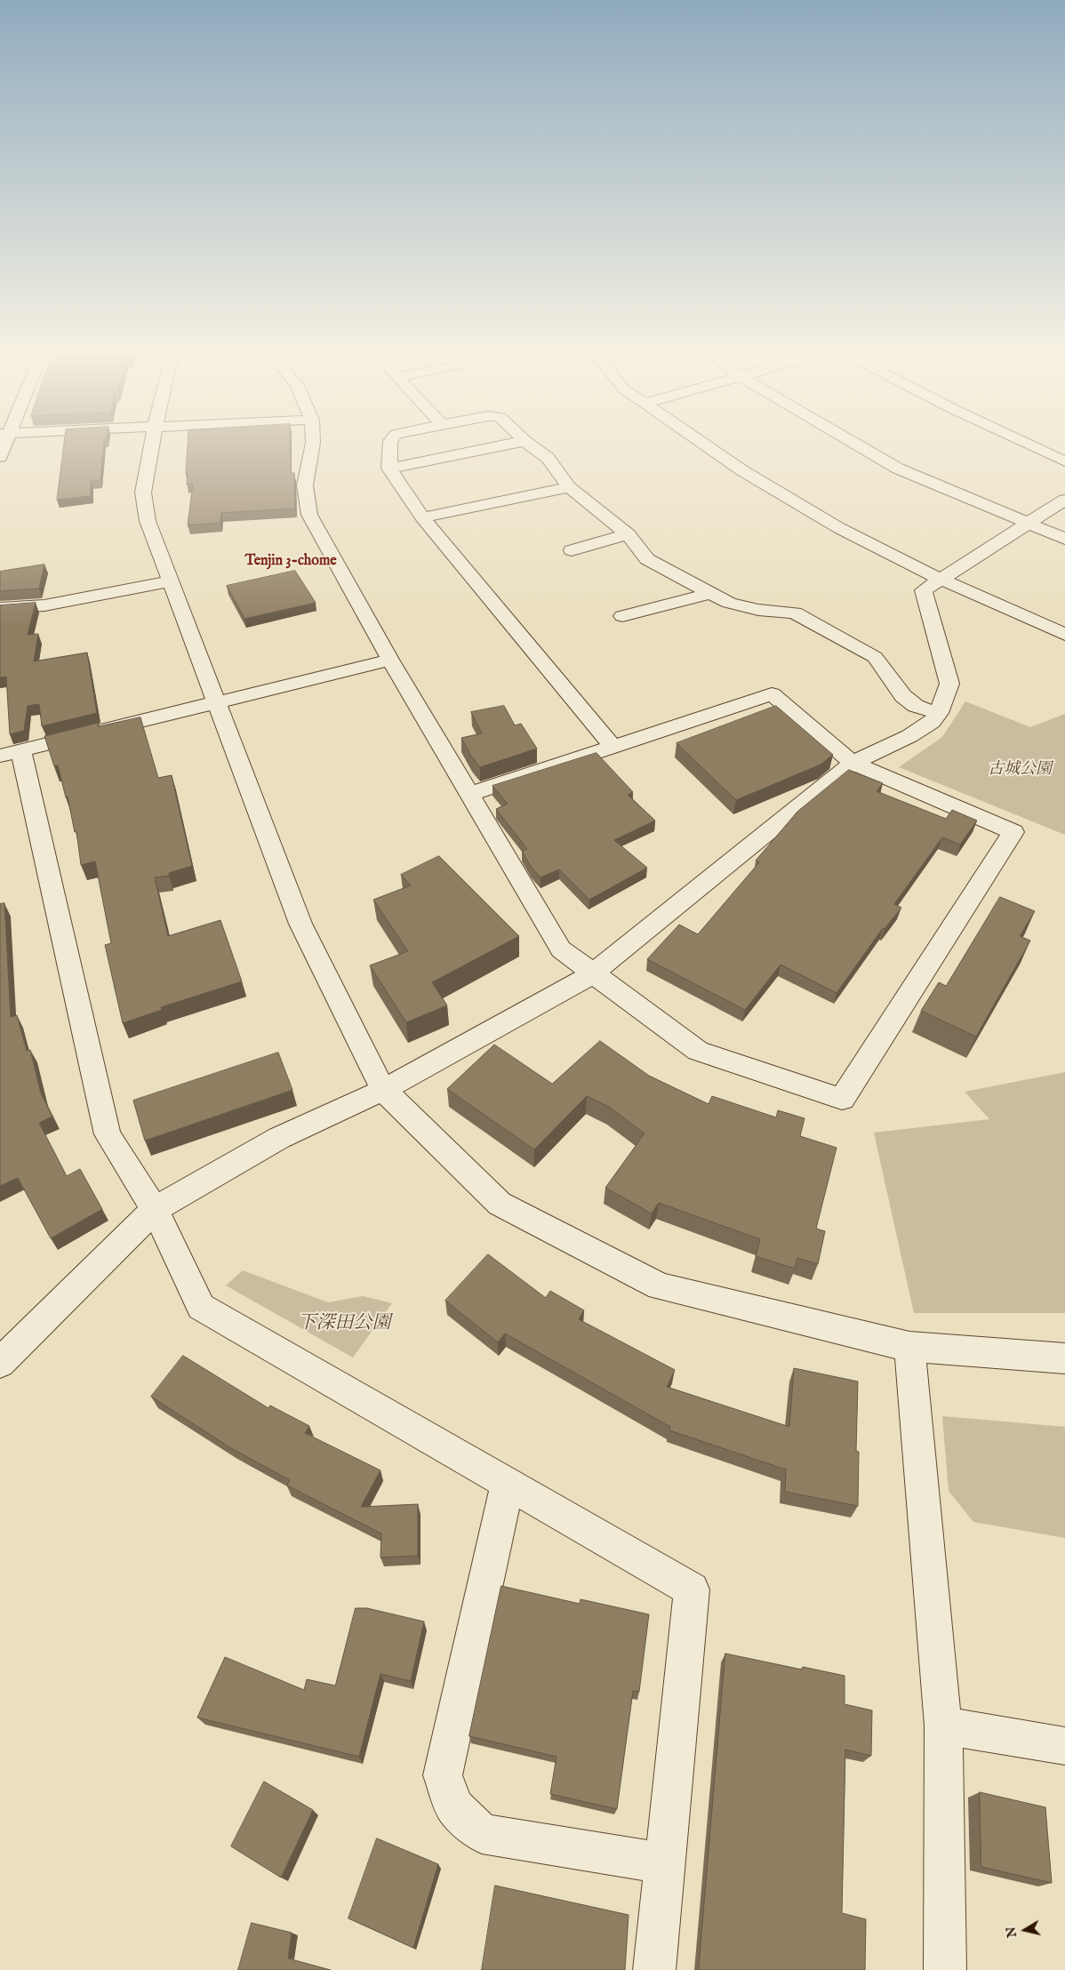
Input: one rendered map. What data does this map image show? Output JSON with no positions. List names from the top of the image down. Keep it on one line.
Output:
{"districts":["Tenjin 3-chome"],"parks":["古城公園","下深田公園"],"north":"left"}
